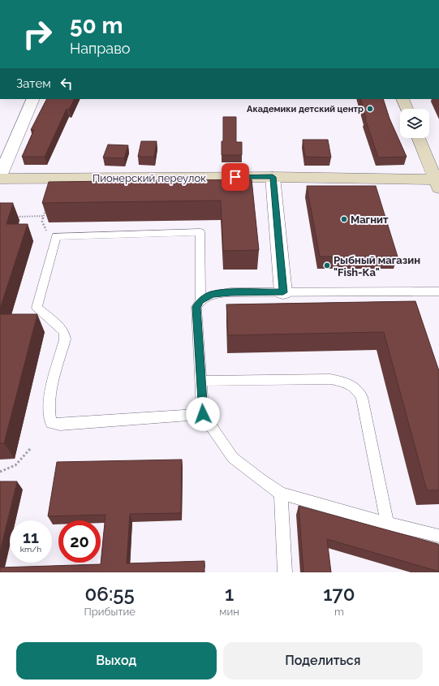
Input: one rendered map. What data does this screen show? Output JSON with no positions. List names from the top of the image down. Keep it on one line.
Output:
{"streets":{"street":["Пионерский переулок"]},"places":["Академики детский центр","Магнит","Рыбный магазин \"Fish-Ка\""],"page":{"turn":["50 m","Направо"],"then":"Затем","speed":"11 km/h","limit":"20","eta":["06:55","Прибытие","1","мин","170","m"],"buttons":["Выход","Поделиться"]}}
